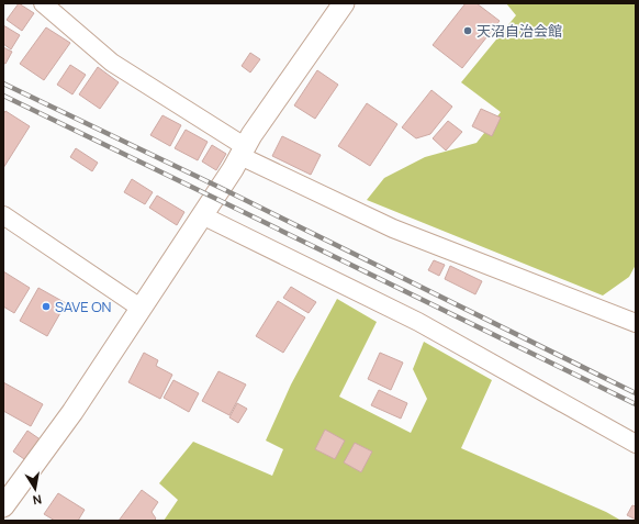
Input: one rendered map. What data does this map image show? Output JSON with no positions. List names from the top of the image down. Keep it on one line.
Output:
{"places":["天沼自治会館","SAVE ON"],"north":"bottom"}
